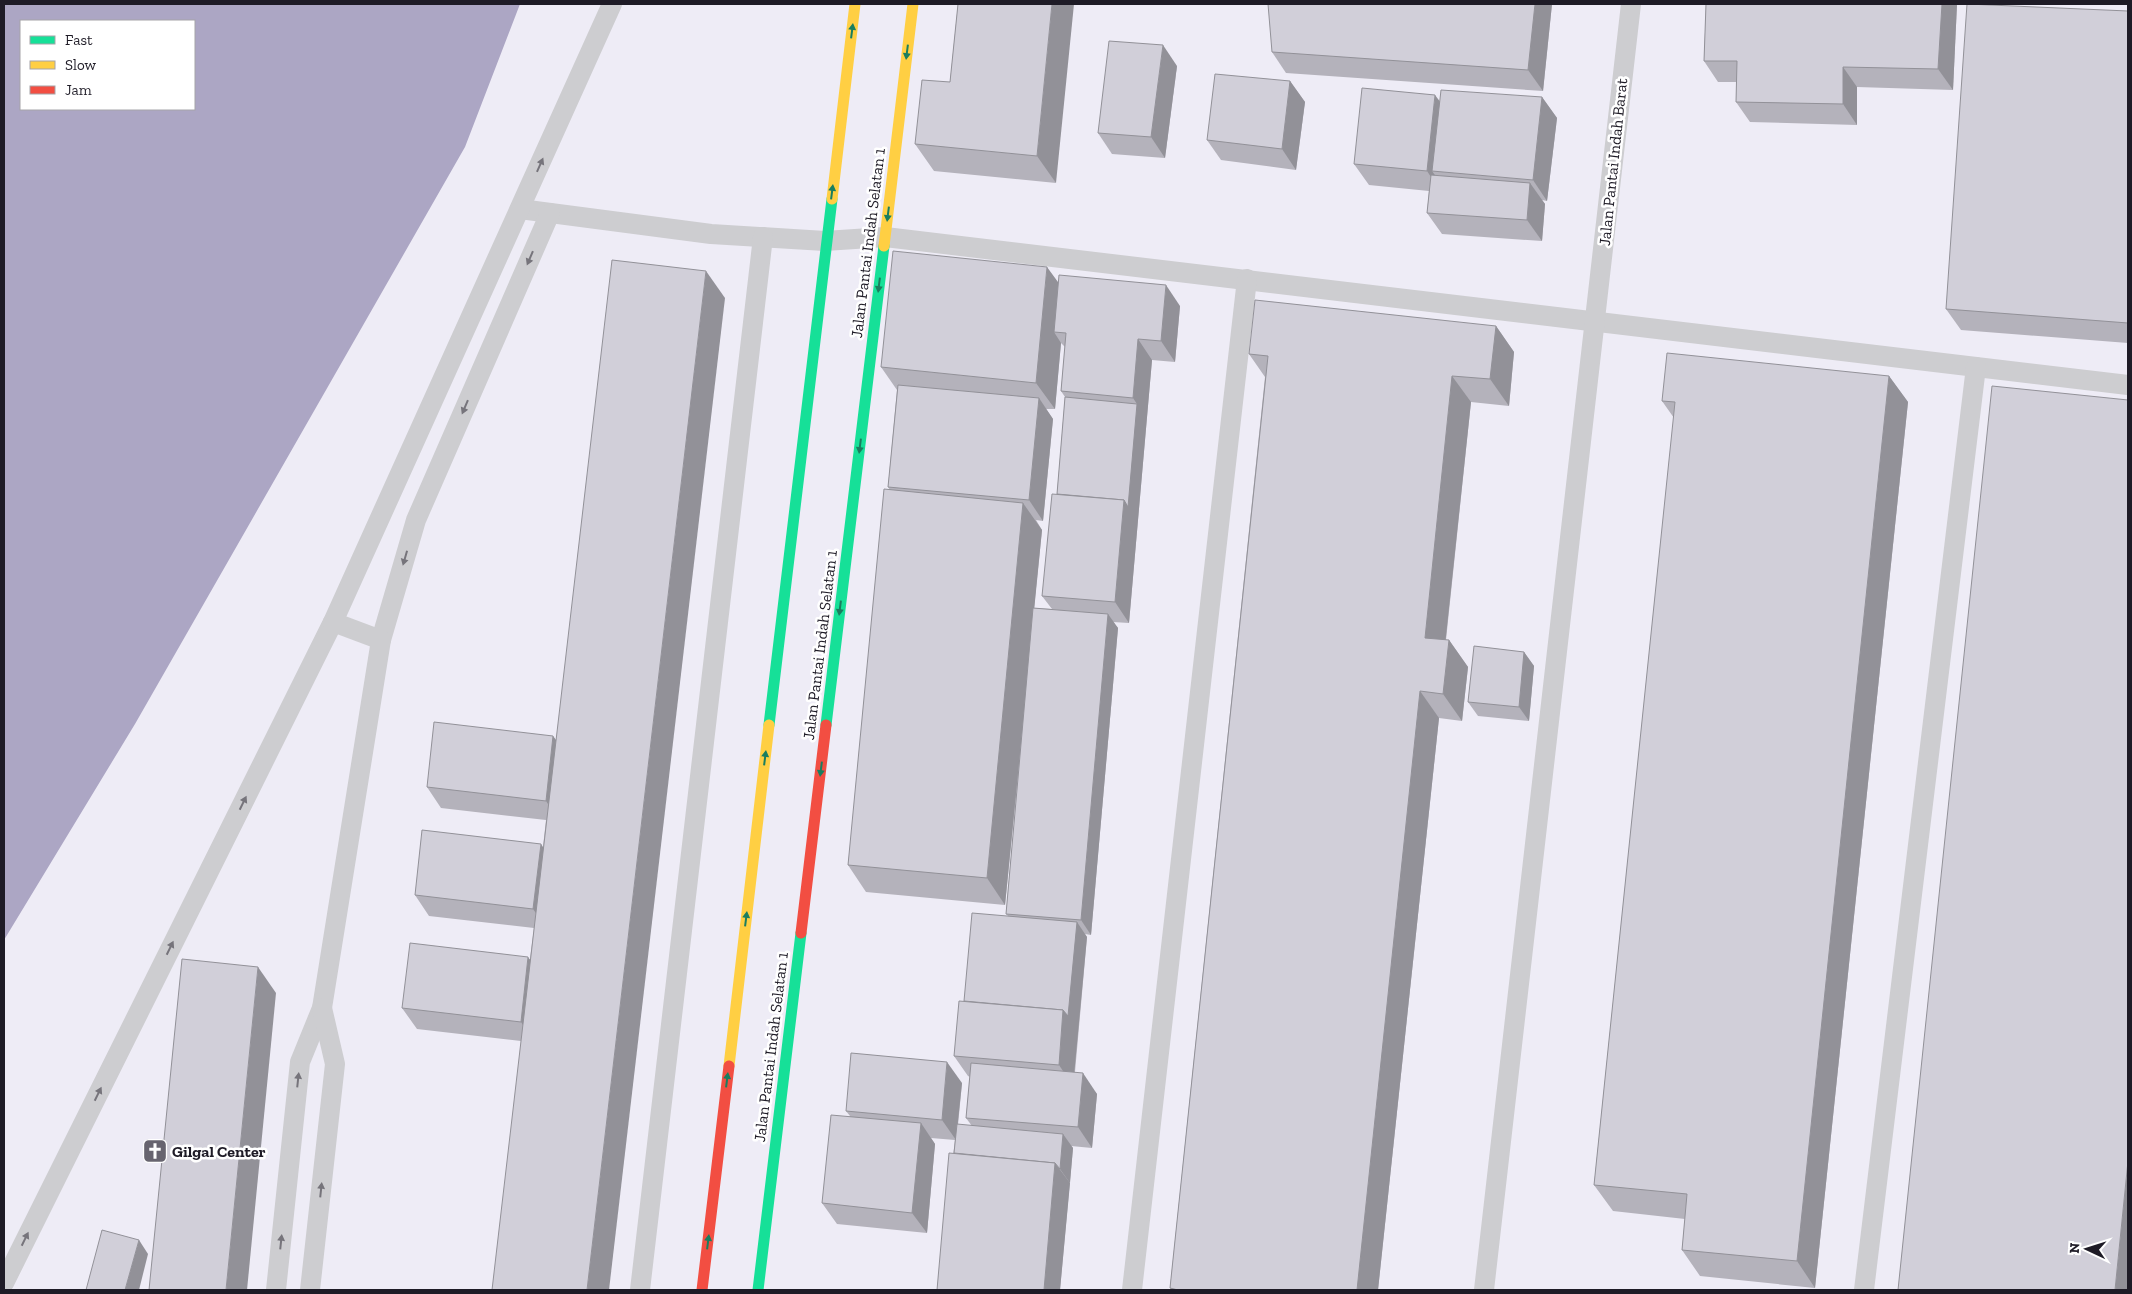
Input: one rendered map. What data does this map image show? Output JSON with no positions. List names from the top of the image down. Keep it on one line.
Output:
{"streets":{"street":["Jalan Pantai Indah Selatan 1"],"lane":["Jalan Pantai Indah Barat"]},"places":{"church":["Gilgal Center"]},"legend":["Fast","Slow","Jam"],"north":"left"}
